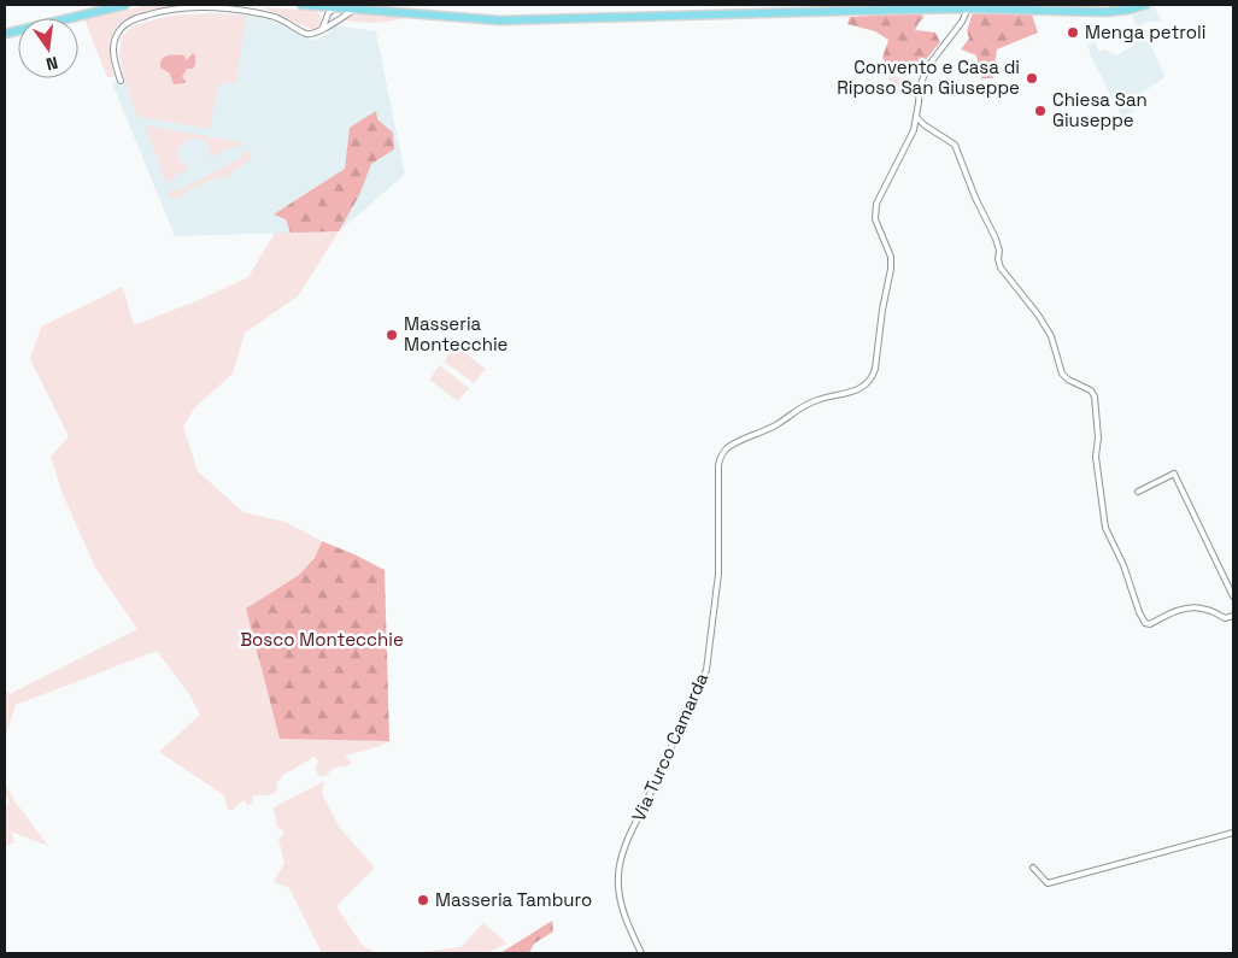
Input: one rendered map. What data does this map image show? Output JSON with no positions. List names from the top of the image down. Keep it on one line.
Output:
{"streets":{"street":["Via Turco Camarda"]},"parks":["Bosco Montecchie"],"places":["Menga petroli","Convento e Casa di Riposo San Giuseppe","Chiesa San Giuseppe","Masseria Montecchie","Masseria Tamburo"],"north":"bottom"}
